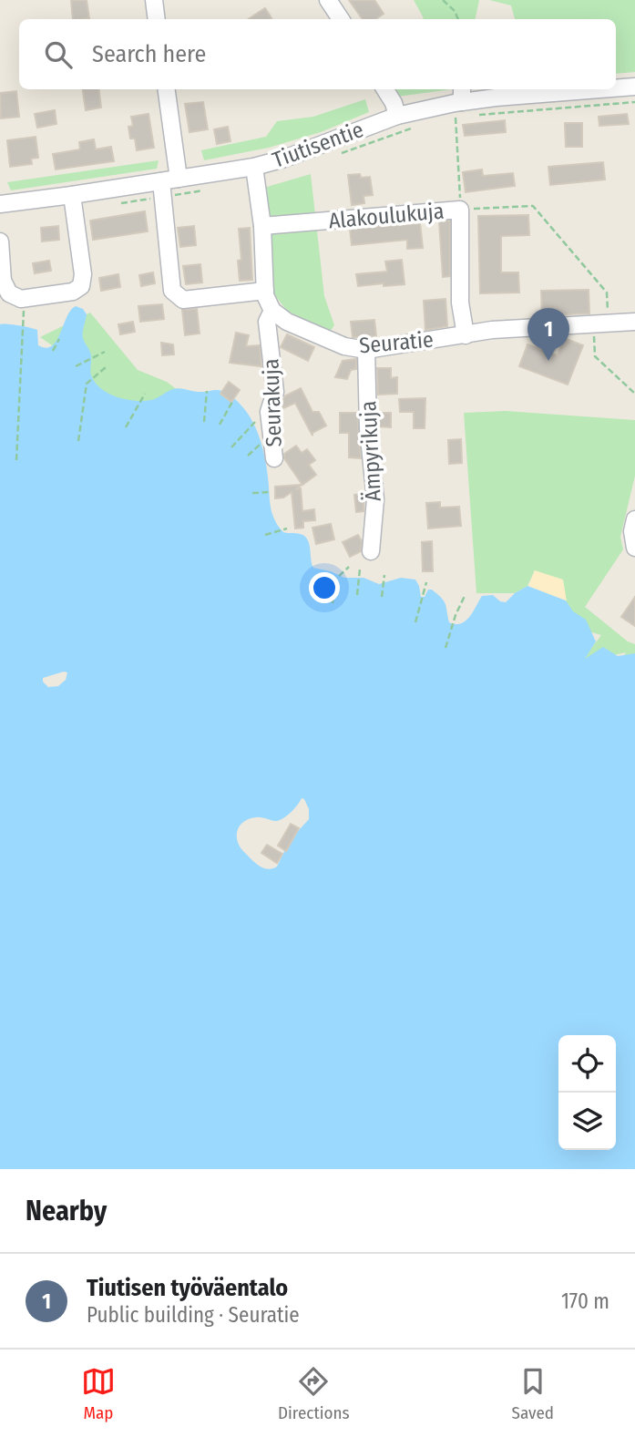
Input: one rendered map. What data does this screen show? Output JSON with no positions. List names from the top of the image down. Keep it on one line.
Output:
{"streets":{"street":["Tiutisentie","Alakoulukuja","Seuratie","Seurakuja","Ämpyrikuja"]},"crossings":[["Alakoulukuja","Seuratie"],["Seuratie","Seurakuja"],["Seuratie","Ämpyrikuja"]],"page":{"search":"Search here","pins":"1","heading":"Nearby","list":[{"mark":"1","name":"Tiutisen työväentalo","note":"Public building · Seuratie","value":"170 m"}],"nav":["Map","Directions","Saved"]}}
